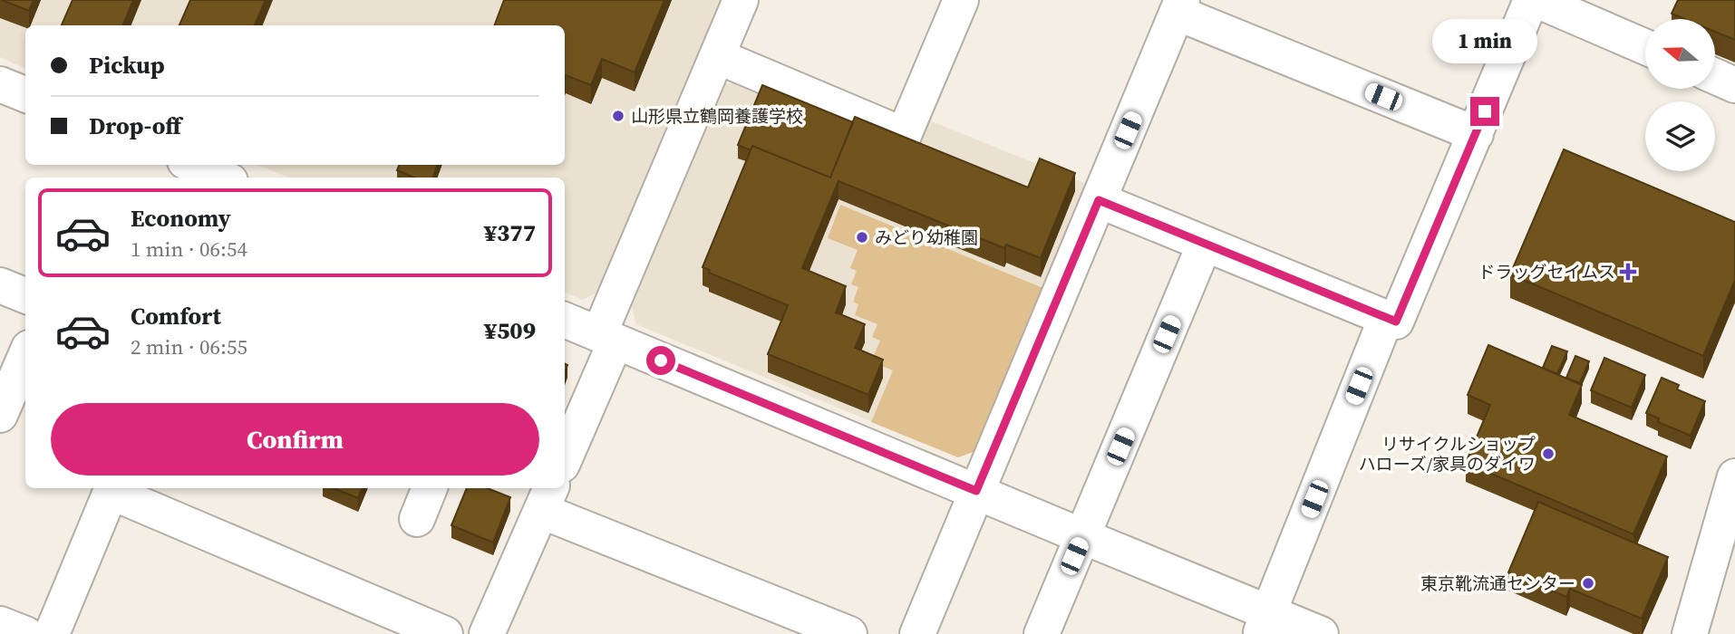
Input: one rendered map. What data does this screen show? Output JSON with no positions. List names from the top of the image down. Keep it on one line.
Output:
{"places":{"other":["山形県立鶴岡養護学校","みどり幼稚園","リサイクルショップ ハローズ/家具のダイワ","東京靴流通センター"],"health":["ドラッグセイムス"]},"north":"left","page":{"bubble":"1 min","banner":["Pickup","Drop-off"],"list":[{"name":"Economy","note":"1 min · 06:54","value":"¥377"},{"name":"Comfort","note":"2 min · 06:55","value":"¥509"}],"buttons":"Confirm"}}
